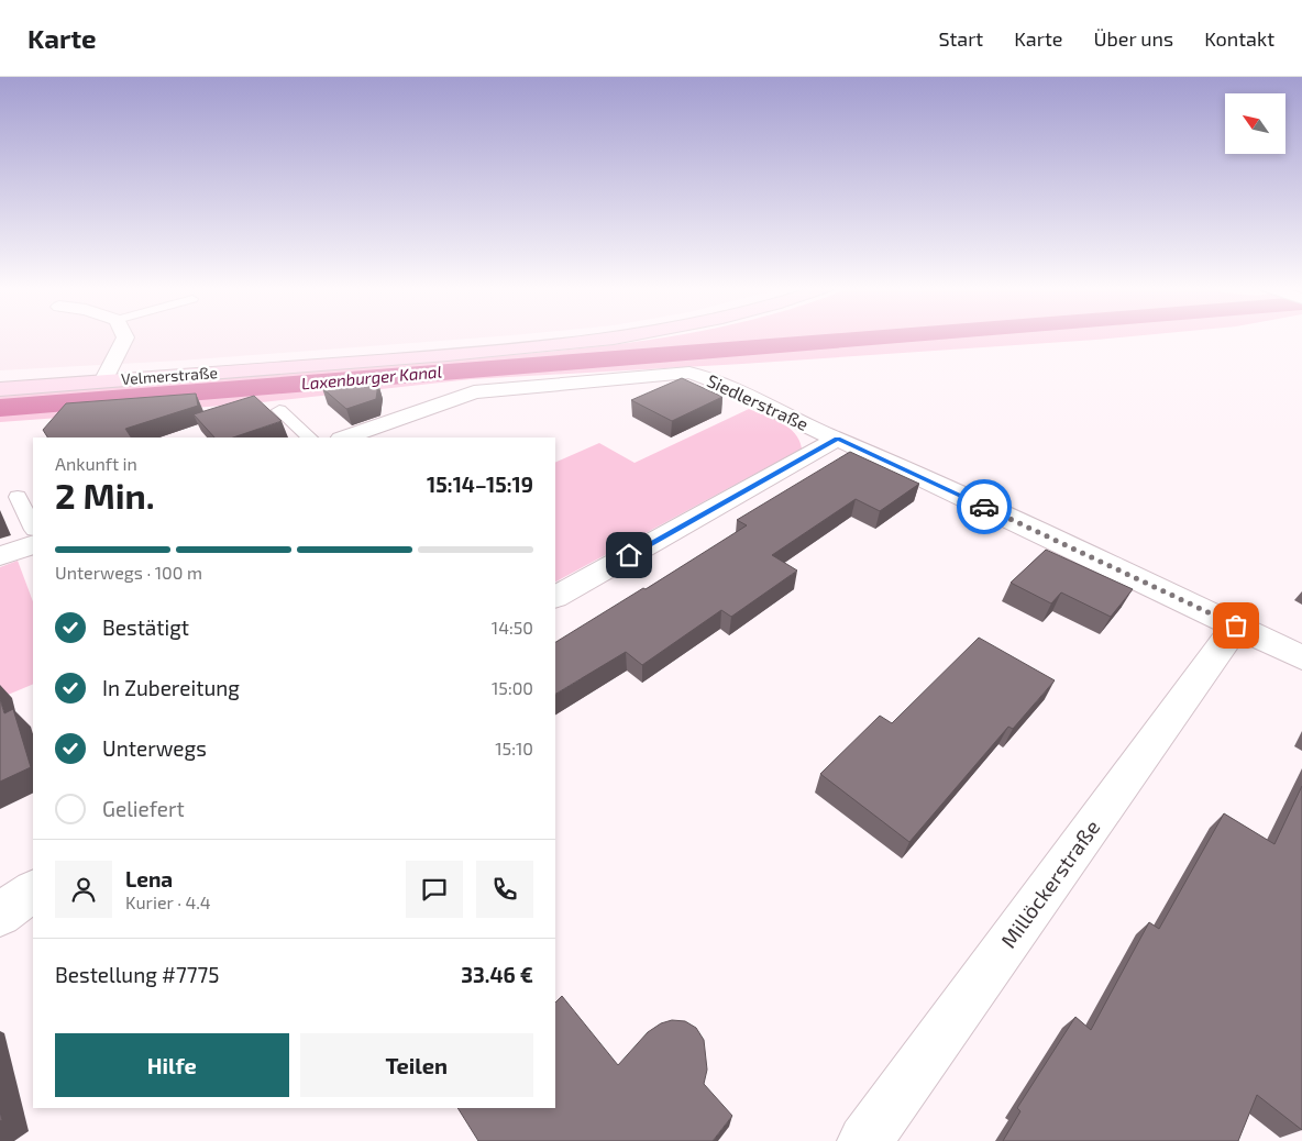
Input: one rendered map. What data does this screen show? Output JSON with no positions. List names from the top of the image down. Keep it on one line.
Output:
{"streets":{"street":["Velmerstraße","Siedlerstraße","Millöckerstraße"]},"crossings":[["Siedlerstraße","Millöckerstraße"]],"water":["Laxenburger Kanal"],"north":"top left","page":{"header":"Karte","nav":["Start","Karte","Über uns","Kontakt"],"heading":["2 Min.","Ankunft in","15:14–15:19"],"panel":["Lena","Kurier · 4.4","Bestellung #7775","33.46 €"],"bar":"Unterwegs · 100 m","list":[["Bestätigt","14:50"],["In Zubereitung","15:00"],["Unterwegs","15:10"],"Geliefert"],"buttons":["Hilfe","Teilen"]}}
